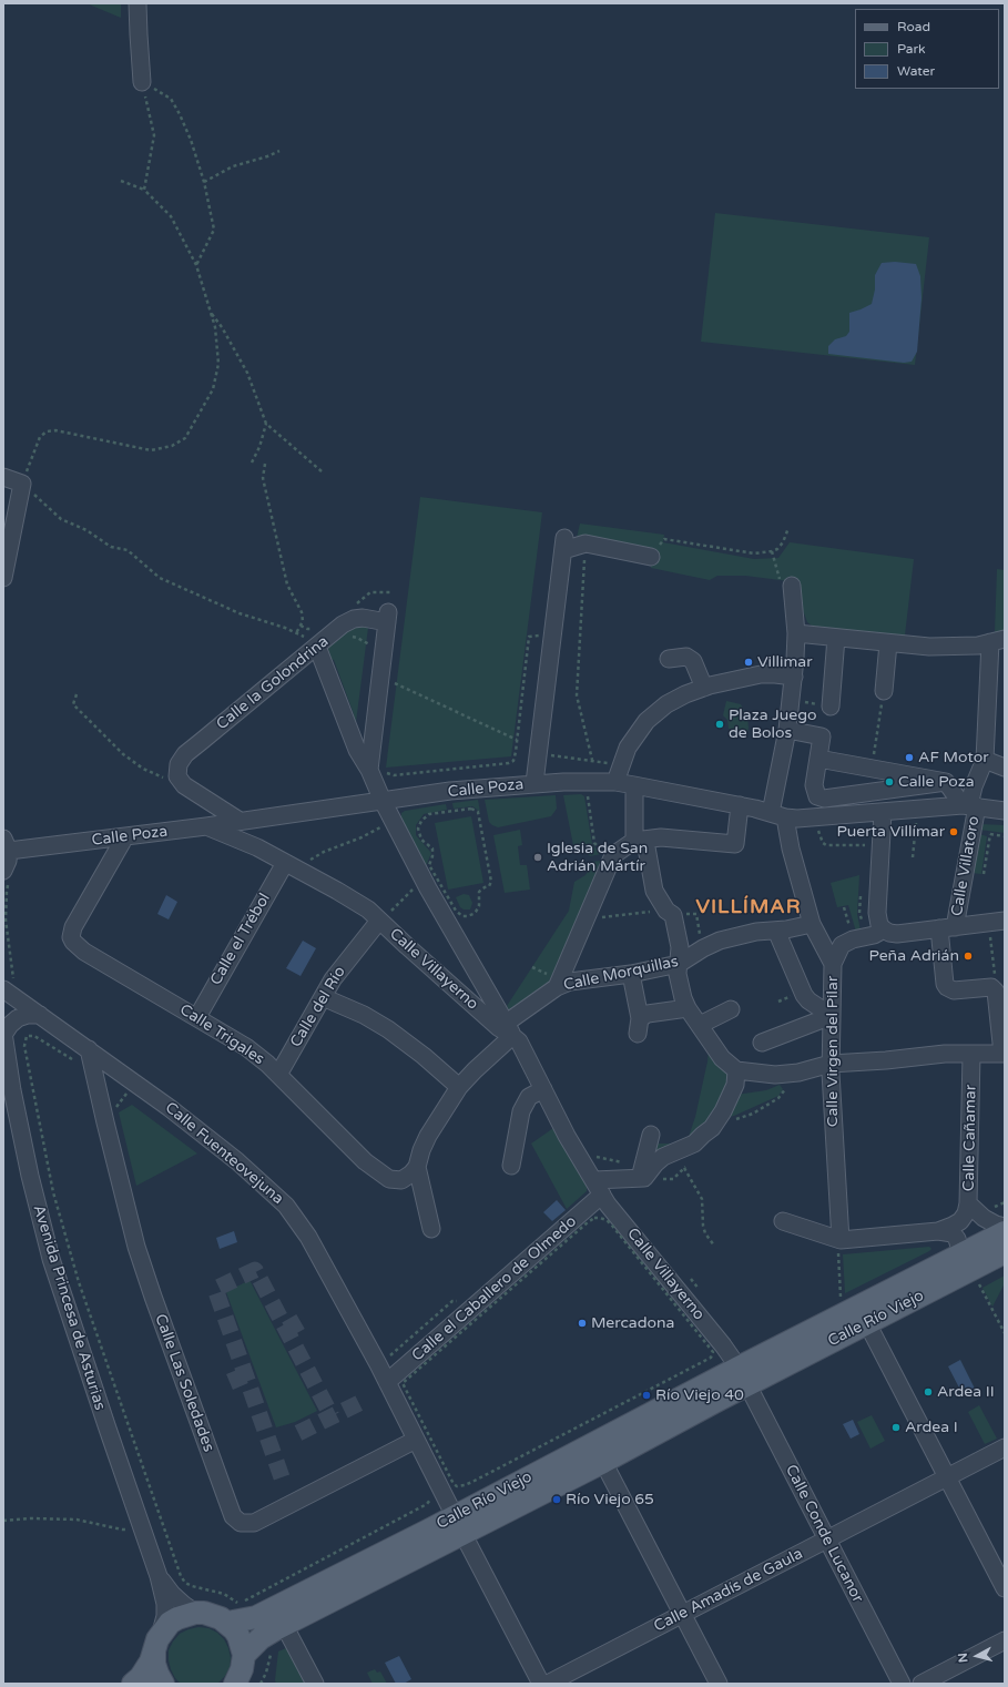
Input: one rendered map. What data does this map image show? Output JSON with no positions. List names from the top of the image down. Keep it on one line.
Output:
{"streets":{"main road":["Calle Río Viejo"],"street":["Calle la Golondrina","Calle Poza","Calle Villatoro","Calle el Trébol","Calle Villayerno","Calle Morquillas","Calle del Río","Calle Trigales","Calle Virgen del Pilar","Calle Cañamar","Calle Fuenteovejuna","Calle el Caballero de Olmedo","Avenida Princesa de Asturias","Calle Las Soledades","Calle Conde Lucanor","Calle Amadís de Gaula"]},"crossings":[["Calle Poza","Calle Villatoro"],["Calle Poza","Calle Villayerno"],["Calle Poza","Calle Trigales"],["Calle Poza","Calle Virgen del Pilar"],["Calle Villatoro","Calle Virgen del Pilar"],["Calle el Trébol","Calle Villayerno"],["Calle el Trébol","Calle Trigales"],["Calle Villayerno","Calle Morquillas"],["Calle Villayerno","Calle del Río"],["Calle Villayerno","Calle el Caballero de Olmedo"],["Calle Villayerno","Calle Río Viejo"],["Calle Villayerno","Calle Conde Lucanor"],["Calle Morquillas","Calle Trigales"],["Calle Morquillas","Calle Virgen del Pilar"],["Calle del Río","Calle Trigales"],["Calle Fuenteovejuna","Calle el Caballero de Olmedo"],["Calle Fuenteovejuna","Calle Río Viejo"],["Calle Fuenteovejuna","Calle Las Soledades"],["Calle Río Viejo","Calle Conde Lucanor"],["Calle Conde Lucanor","Calle Amadís de Gaula"]],"districts":["VILLÍMAR"],"places":["Villimar","Plaza Juego de Bolos","AF Motor","Calle Poza","Puerta Villímar","Iglesia de San Adrián Mártír","Peña Adrián","Mercadona","Ardea II","Río Viejo 40","Ardea I","Río Viejo 65"],"legend":["Road","Park","Water"],"north":"left"}
